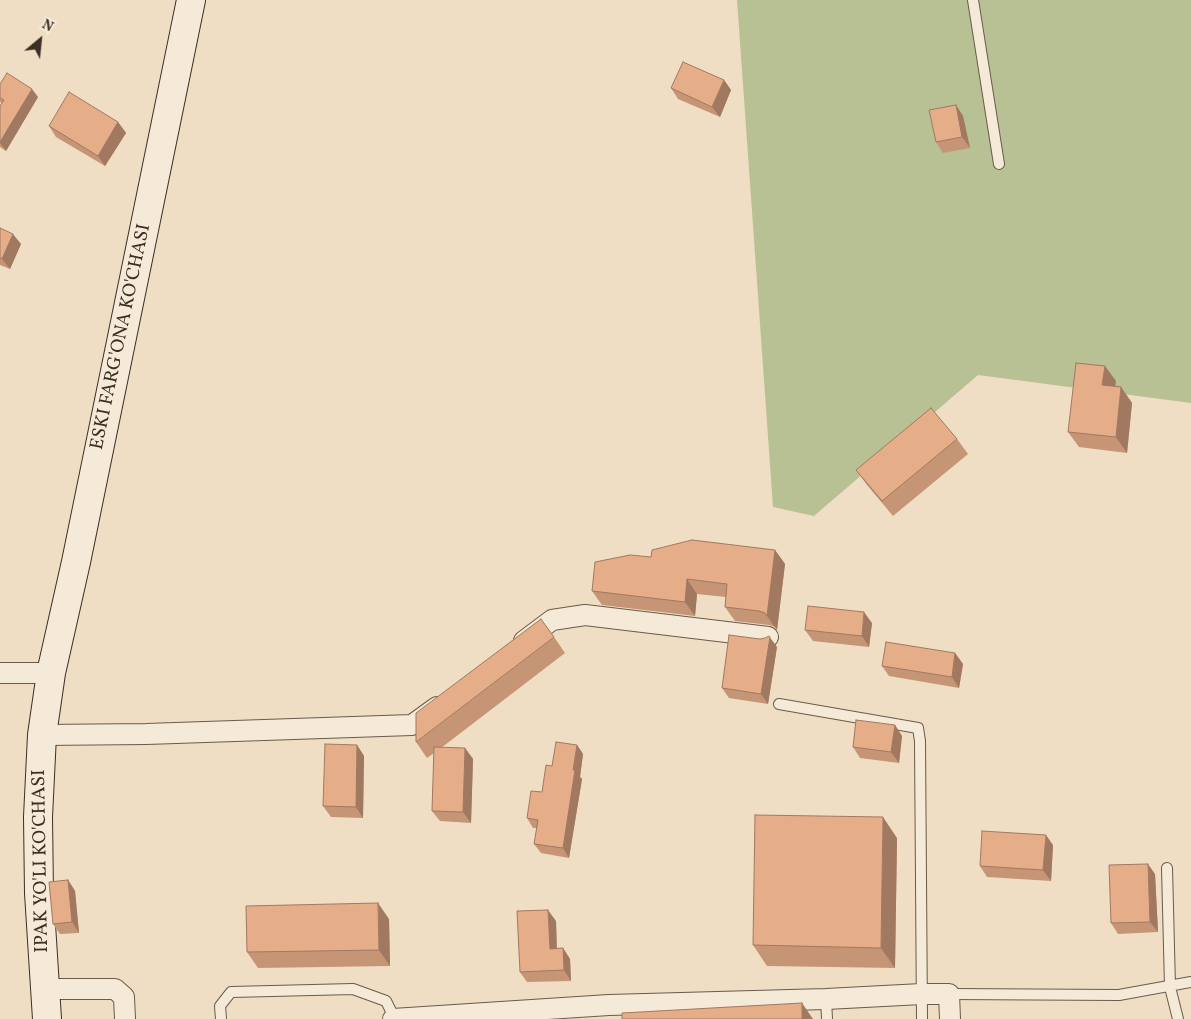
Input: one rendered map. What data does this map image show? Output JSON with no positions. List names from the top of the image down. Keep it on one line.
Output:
{"streets":{"main road":["ESKI FARG'ONA KO'CHASI","IPAK YO'LI KO'CHASI"]},"crossings":[["ESKI FARG'ONA KO'CHASI","IPAK YO'LI KO'CHASI"]],"north":"top right"}
